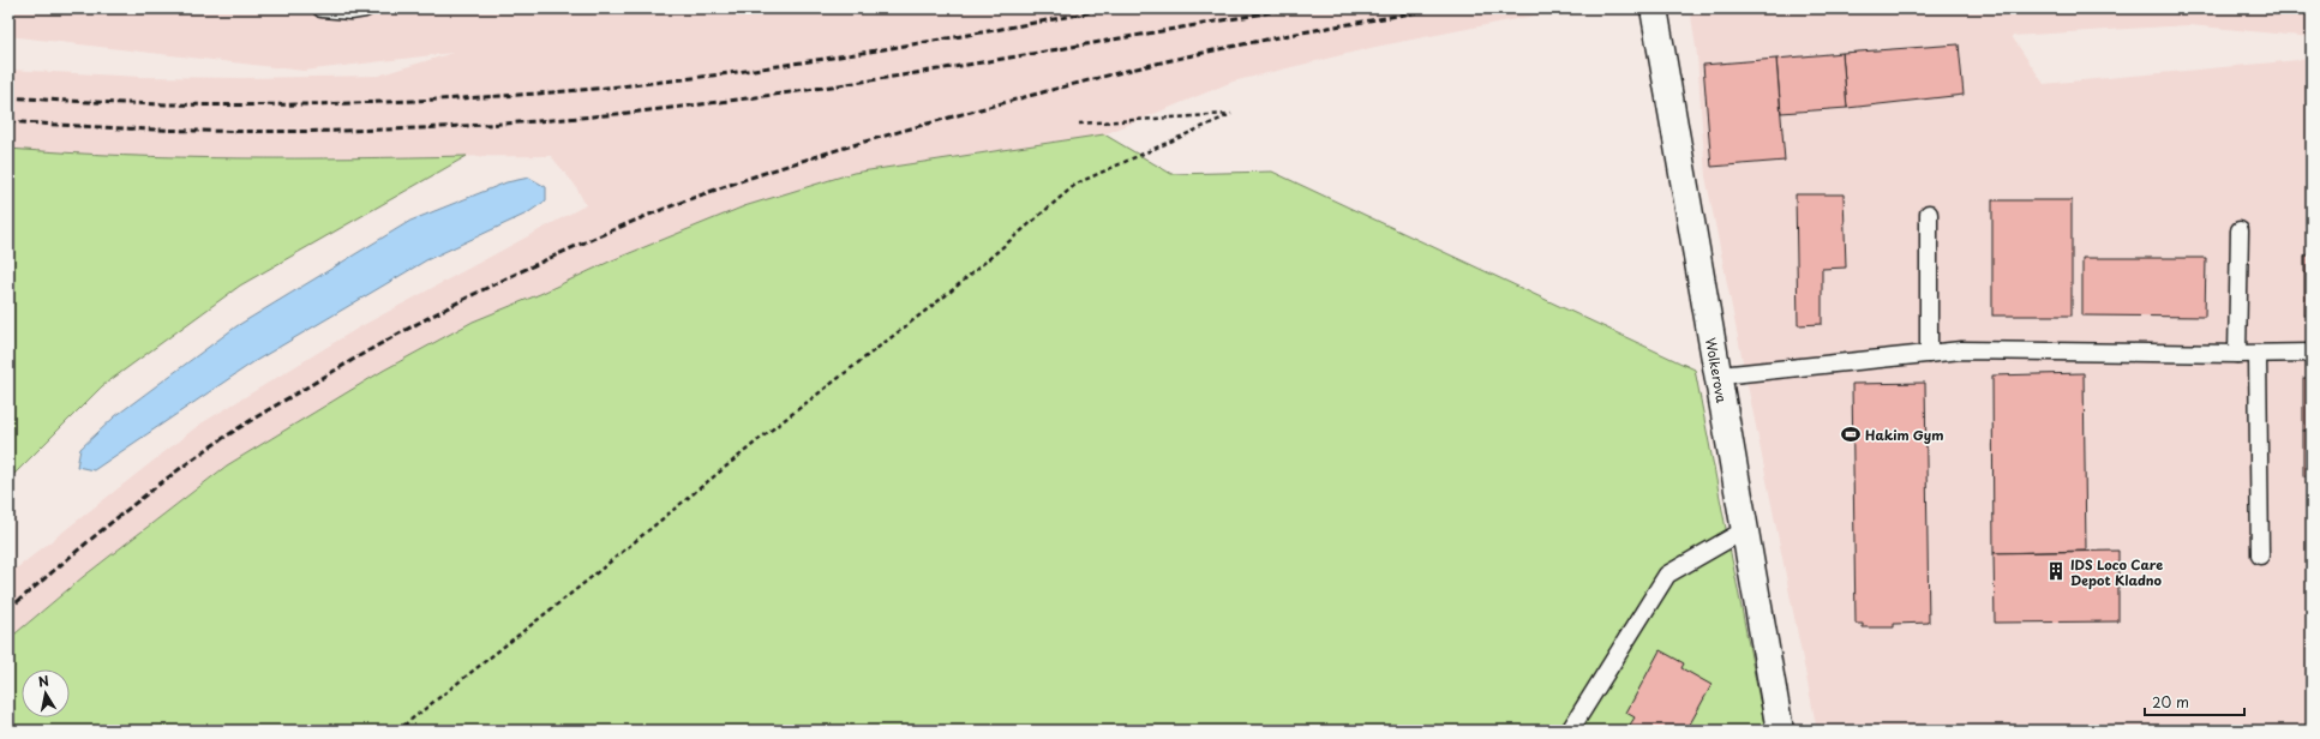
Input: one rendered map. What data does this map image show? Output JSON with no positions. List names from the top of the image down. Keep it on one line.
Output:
{"streets":{"main road":["Wolkerova"]},"places":{"sports":["Hakim Gym"],"building":["IDS Loco Care Depot Kladno"]},"scale_bar":"20 m","north":"top"}
